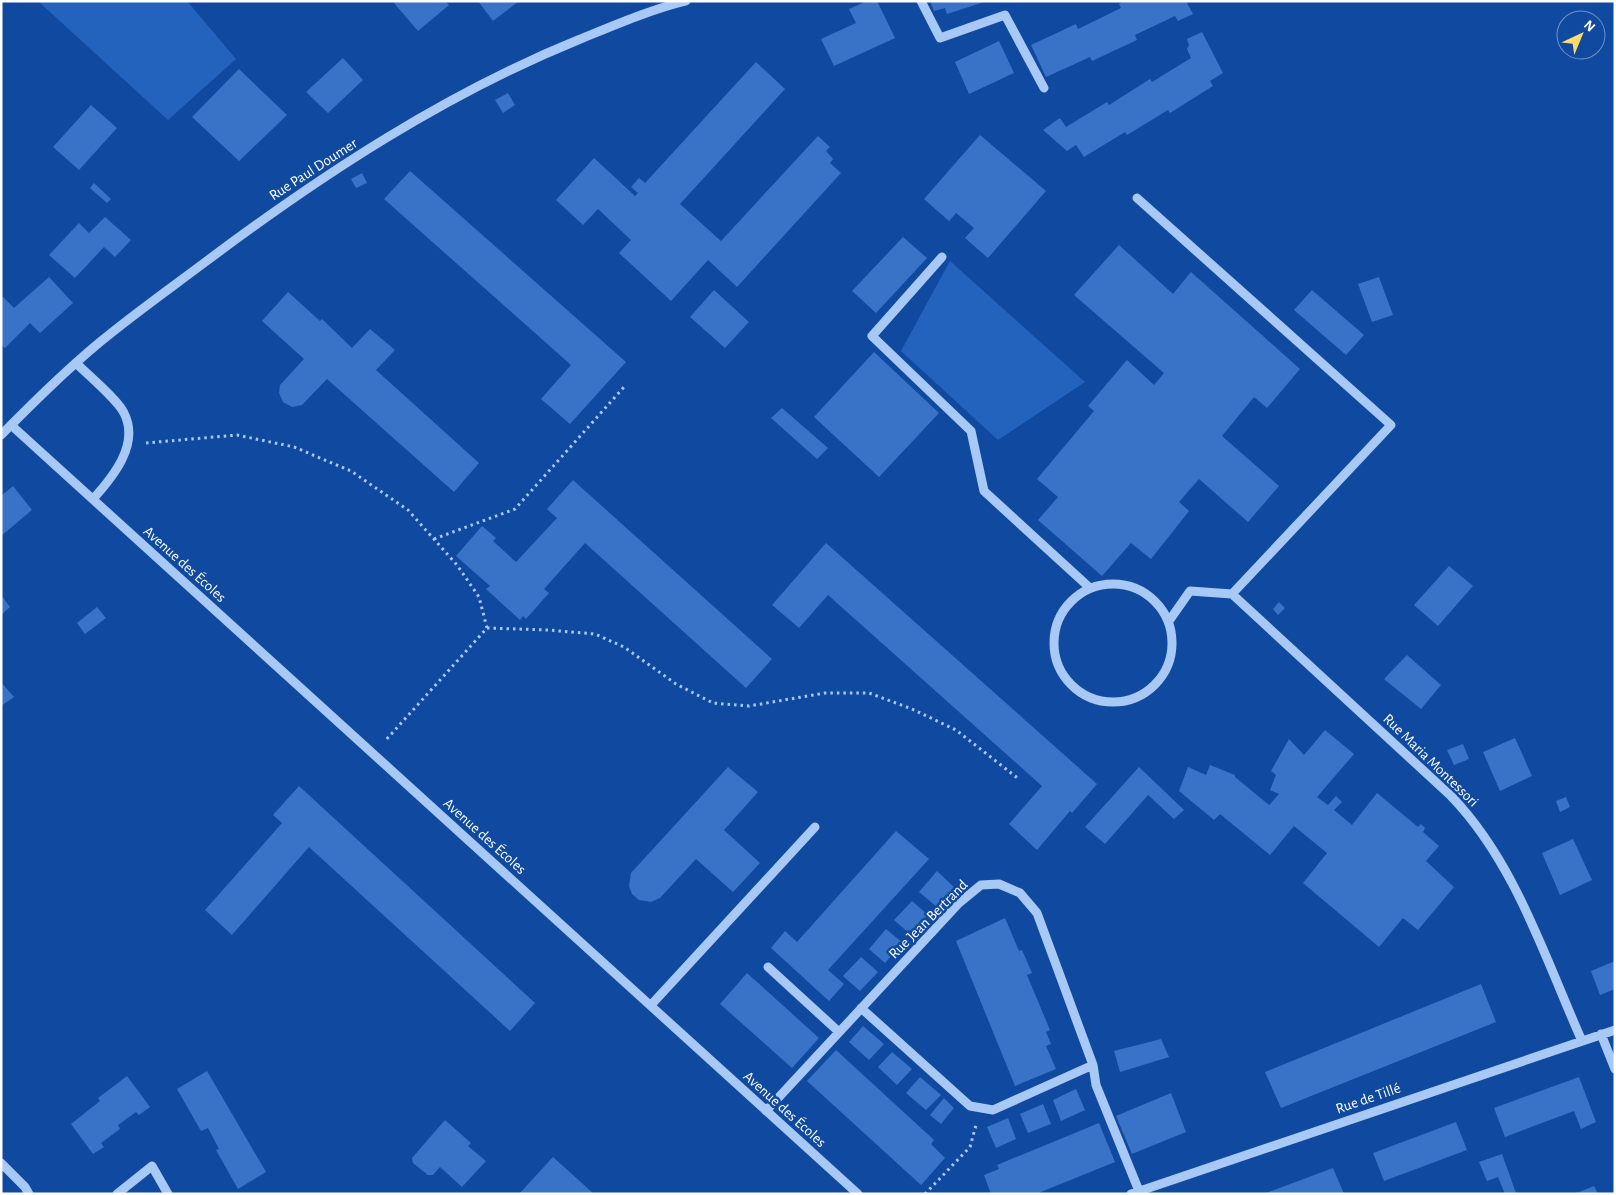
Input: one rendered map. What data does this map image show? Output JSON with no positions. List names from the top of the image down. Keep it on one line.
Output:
{"streets":{"street":["Rue Paul Doumer","Avenue des Écoles","Rue Maria Montessori","Rue Jean Bertrand","Rue de Tillé"]},"crossings":[["Rue Paul Doumer","Avenue des Écoles"],["Avenue des Écoles","Rue Jean Bertrand"],["Rue Maria Montessori","Rue de Tillé"],["Rue Jean Bertrand","Rue de Tillé"]],"north":"top right"}
